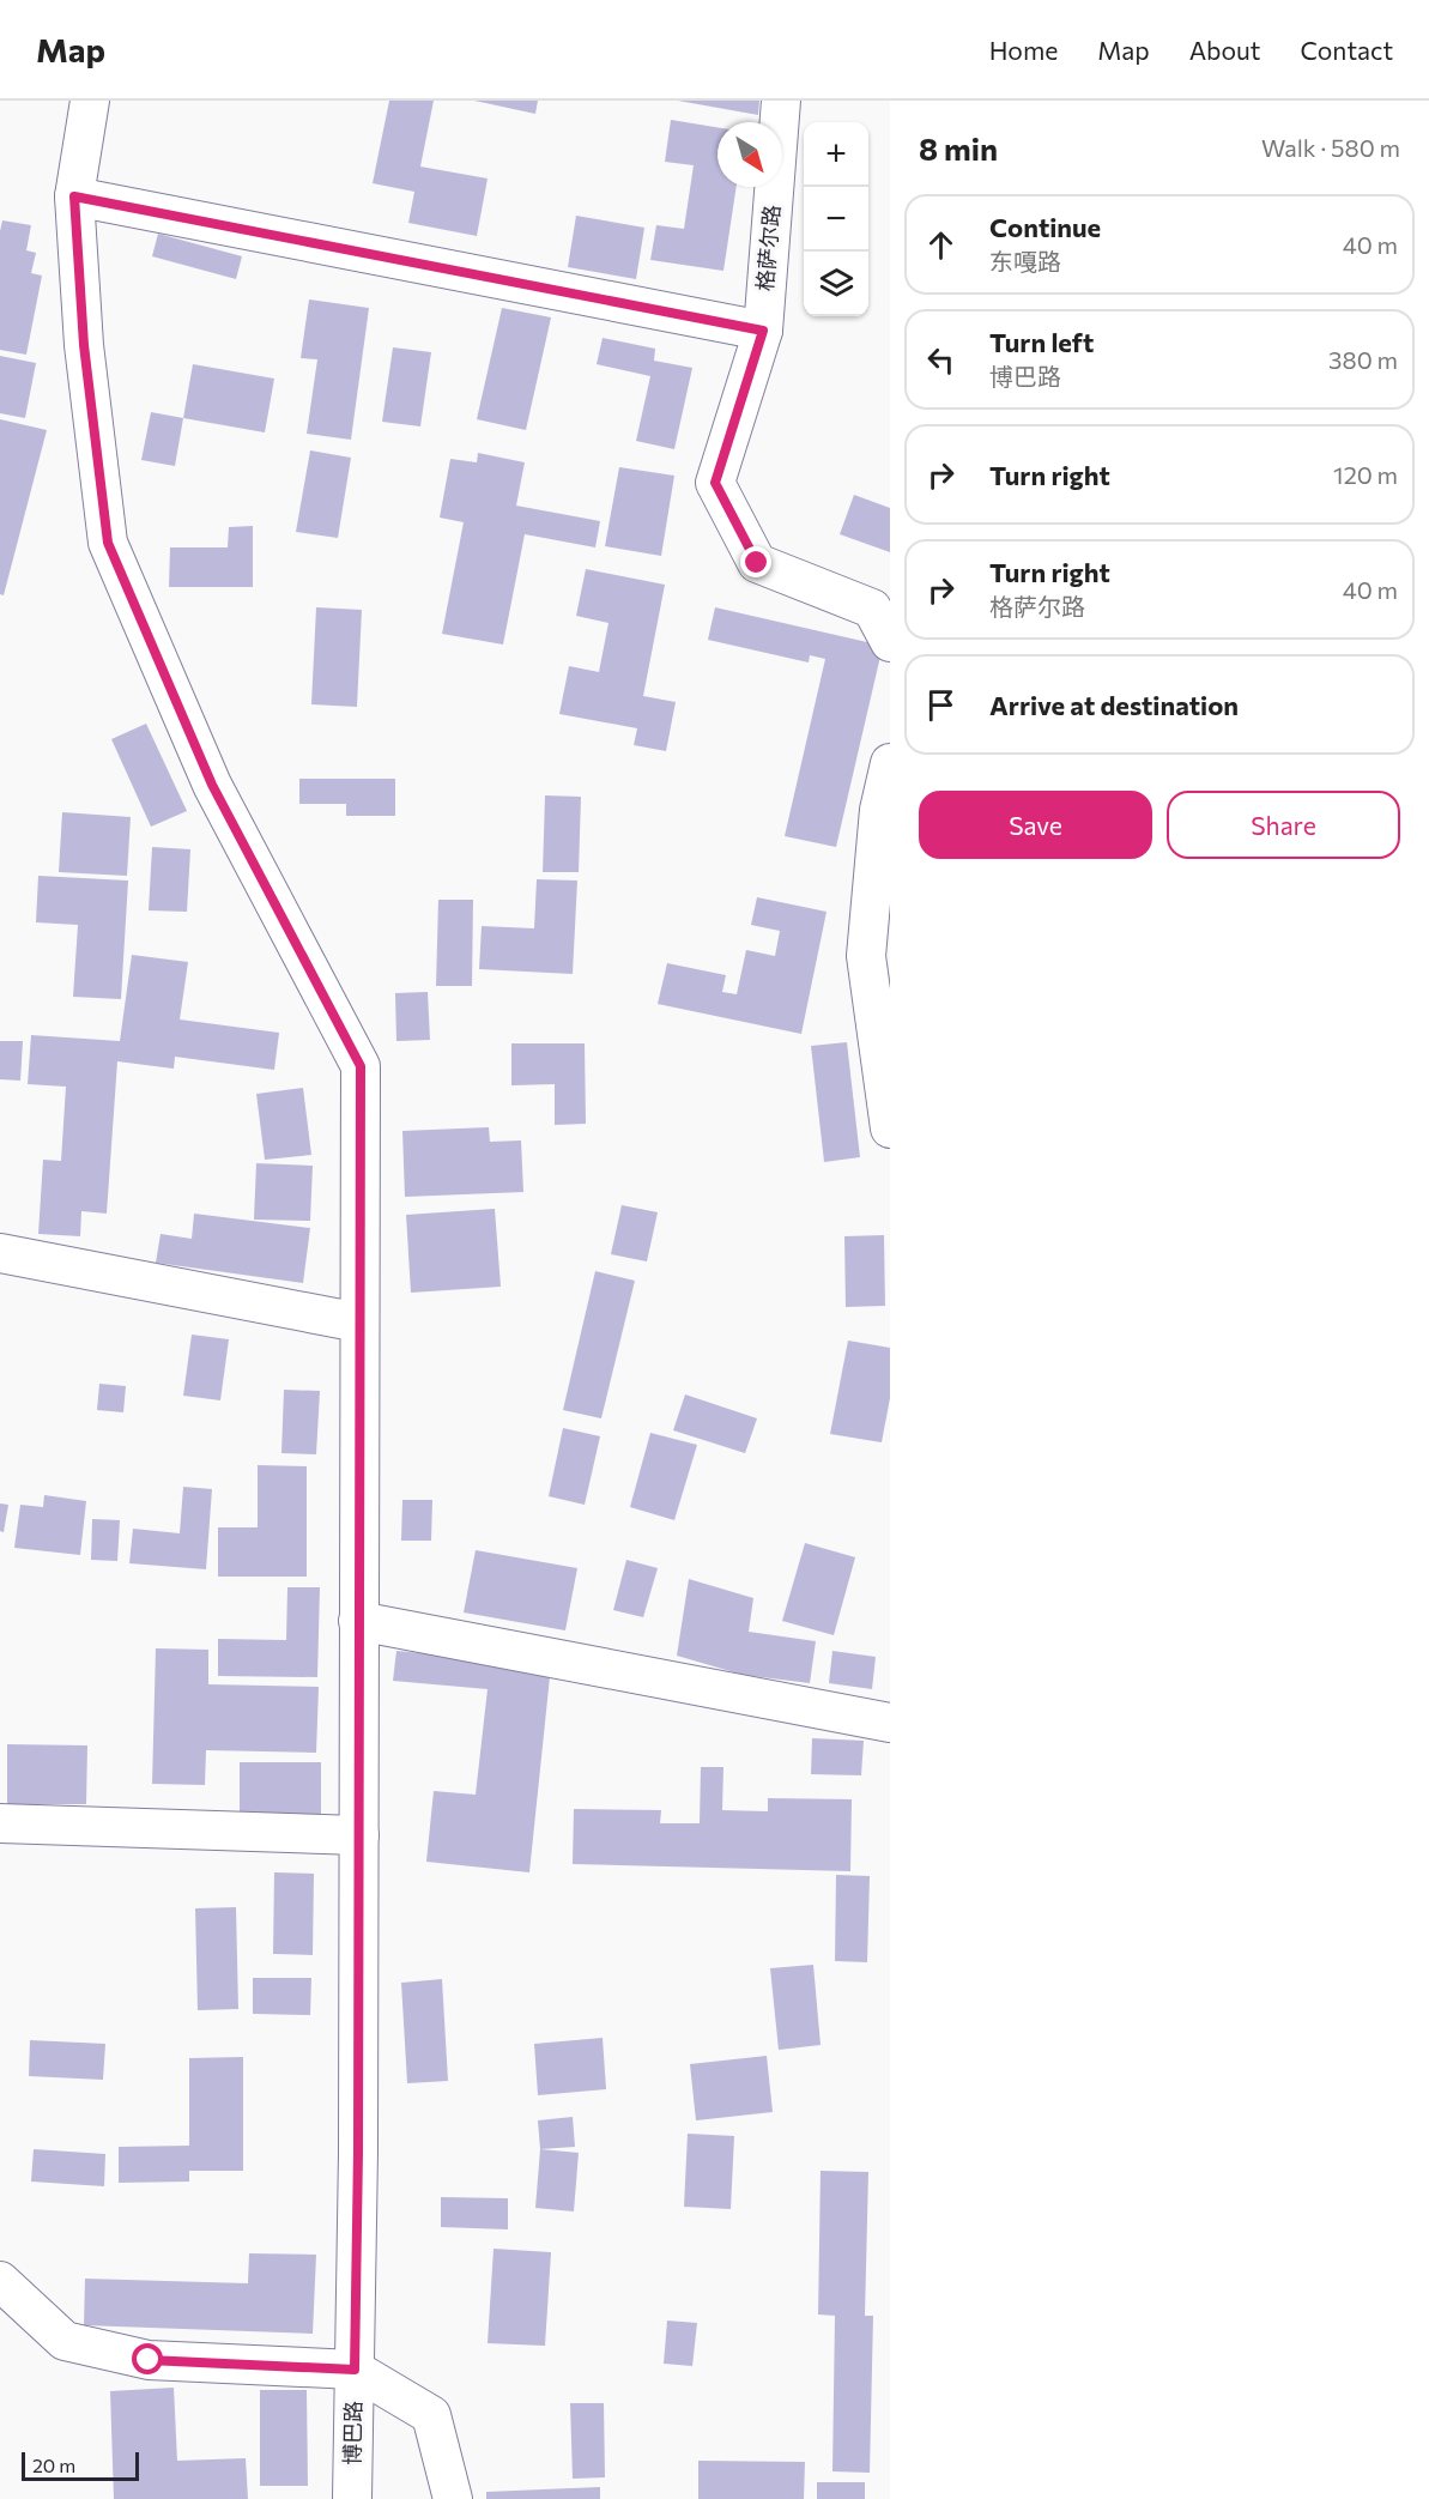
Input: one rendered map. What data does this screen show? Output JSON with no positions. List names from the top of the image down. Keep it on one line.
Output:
{"streets":{"street":["格萨尔路","博巴路"]},"scale_bar":"20 m","north":"bottom right","page":{"header":"Map","nav":["Home","Map","About","Contact"],"heading":["8 min","Walk · 580 m"],"map_buttons":["+","−"],"list":[["Continue","东嘎路","40 m"],["Turn left","博巴路","380 m"],["Turn right","120 m"],["Turn right","格萨尔路","40 m"],"Arrive at destination"],"buttons":["Save","Share"],"scale":"20 m"}}
